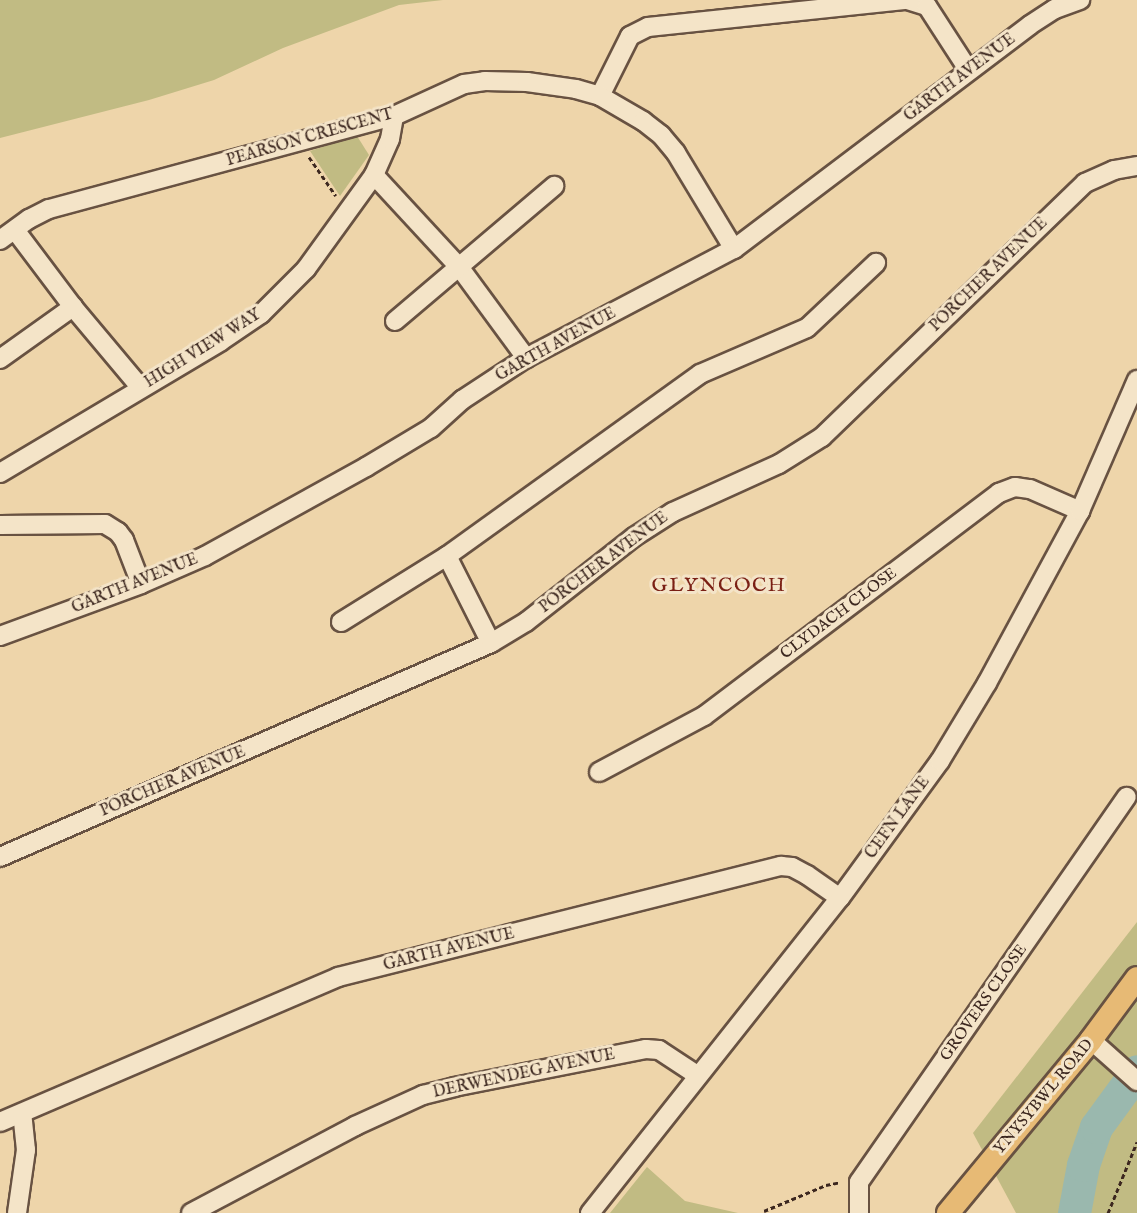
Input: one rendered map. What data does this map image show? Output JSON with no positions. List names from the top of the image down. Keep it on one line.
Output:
{"streets":{"main road":["YNYSYBWL ROAD"],"street":["GARTH AVENUE","PEARSON CRESCENT","PORCHER AVENUE","HIGH VIEW WAY","CLYDACH CLOSE","CEFN LANE","GROVERS CLOSE","DERWENDEG AVENUE"]},"crossings":[["GARTH AVENUE","PEARSON CRESCENT"],["GARTH AVENUE","CEFN LANE"],["PEARSON CRESCENT","HIGH VIEW WAY"],["CLYDACH CLOSE","CEFN LANE"],["CEFN LANE","DERWENDEG AVENUE"]],"districts":["GLYNCOCH"]}
